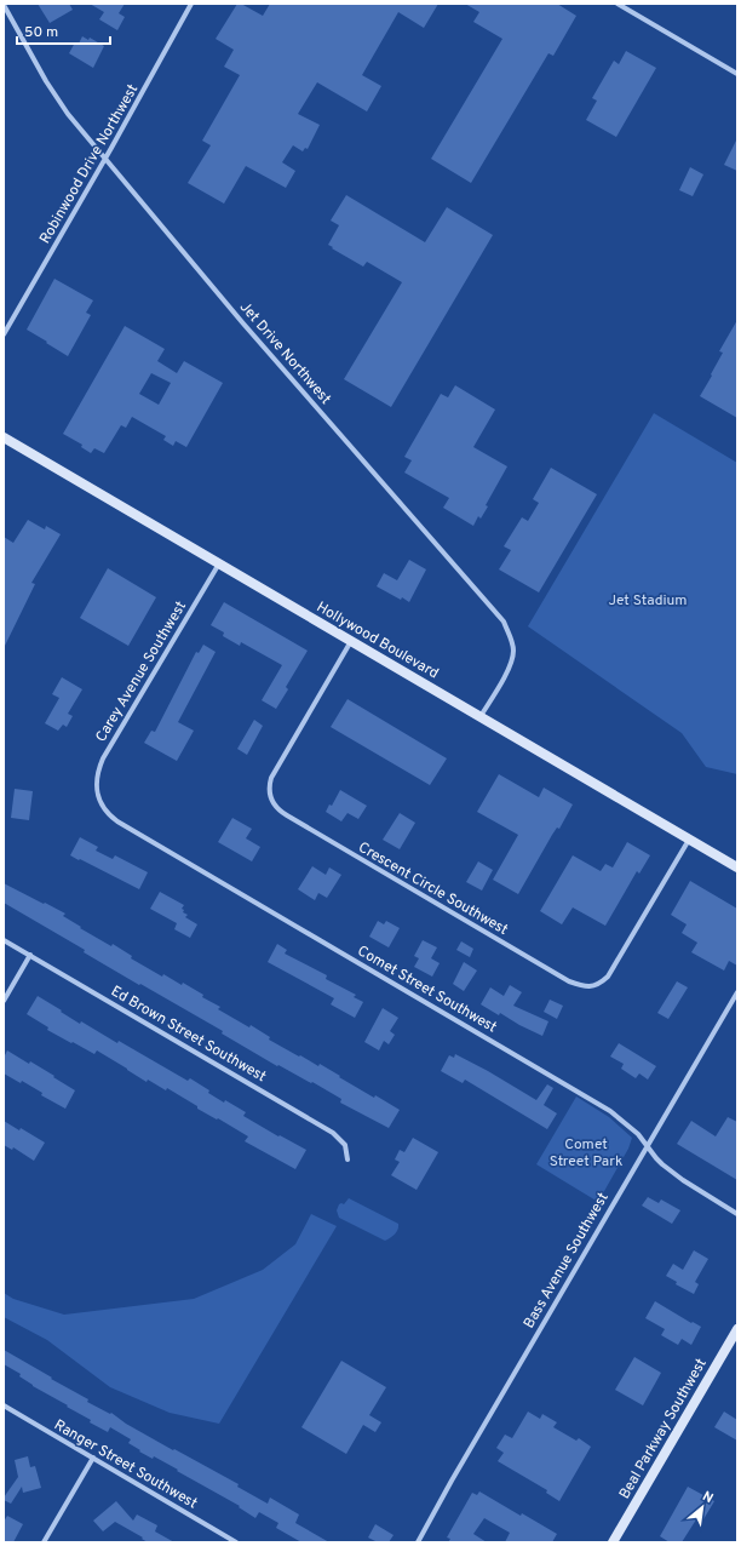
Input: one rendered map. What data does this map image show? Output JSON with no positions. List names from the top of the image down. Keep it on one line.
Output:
{"streets":{"street":["Robinwood Drive Northwest","Jet Drive Northwest","Hollywood Boulevard","Carey Avenue Southwest","Crescent Circle Southwest","Comet Street Southwest","Ed Brown Street Southwest","Bass Avenue Southwest","Beal Parkway Southwest","Ranger Street Southwest"]},"crossings":[["Robinwood Drive Northwest","Jet Drive Northwest"],["Jet Drive Northwest","Hollywood Boulevard"],["Hollywood Boulevard","Carey Avenue Southwest"],["Hollywood Boulevard","Crescent Circle Southwest"],["Carey Avenue Southwest","Comet Street Southwest"],["Comet Street Southwest","Bass Avenue Southwest"]],"parks":["Jet Stadium","Comet Street Park"],"scale_bar":"50 m","north":"top right"}
